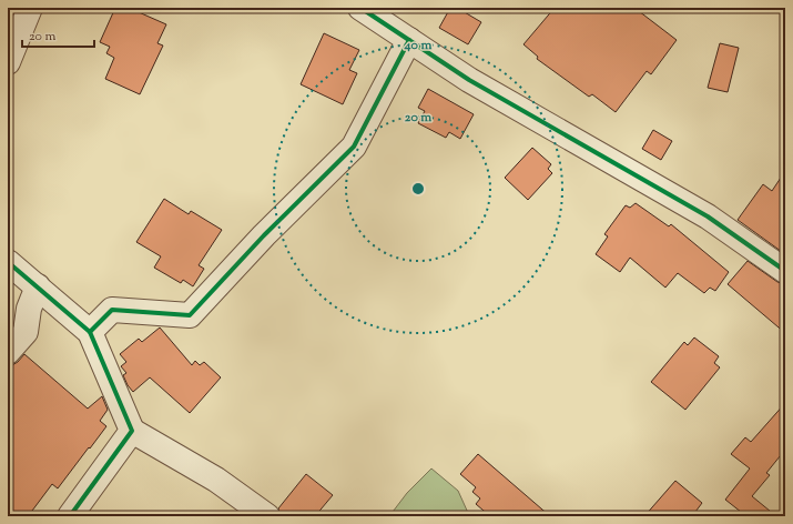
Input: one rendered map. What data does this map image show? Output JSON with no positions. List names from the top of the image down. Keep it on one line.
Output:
{"scale_bar":"20 m","rings":["40 m","20 m"]}
